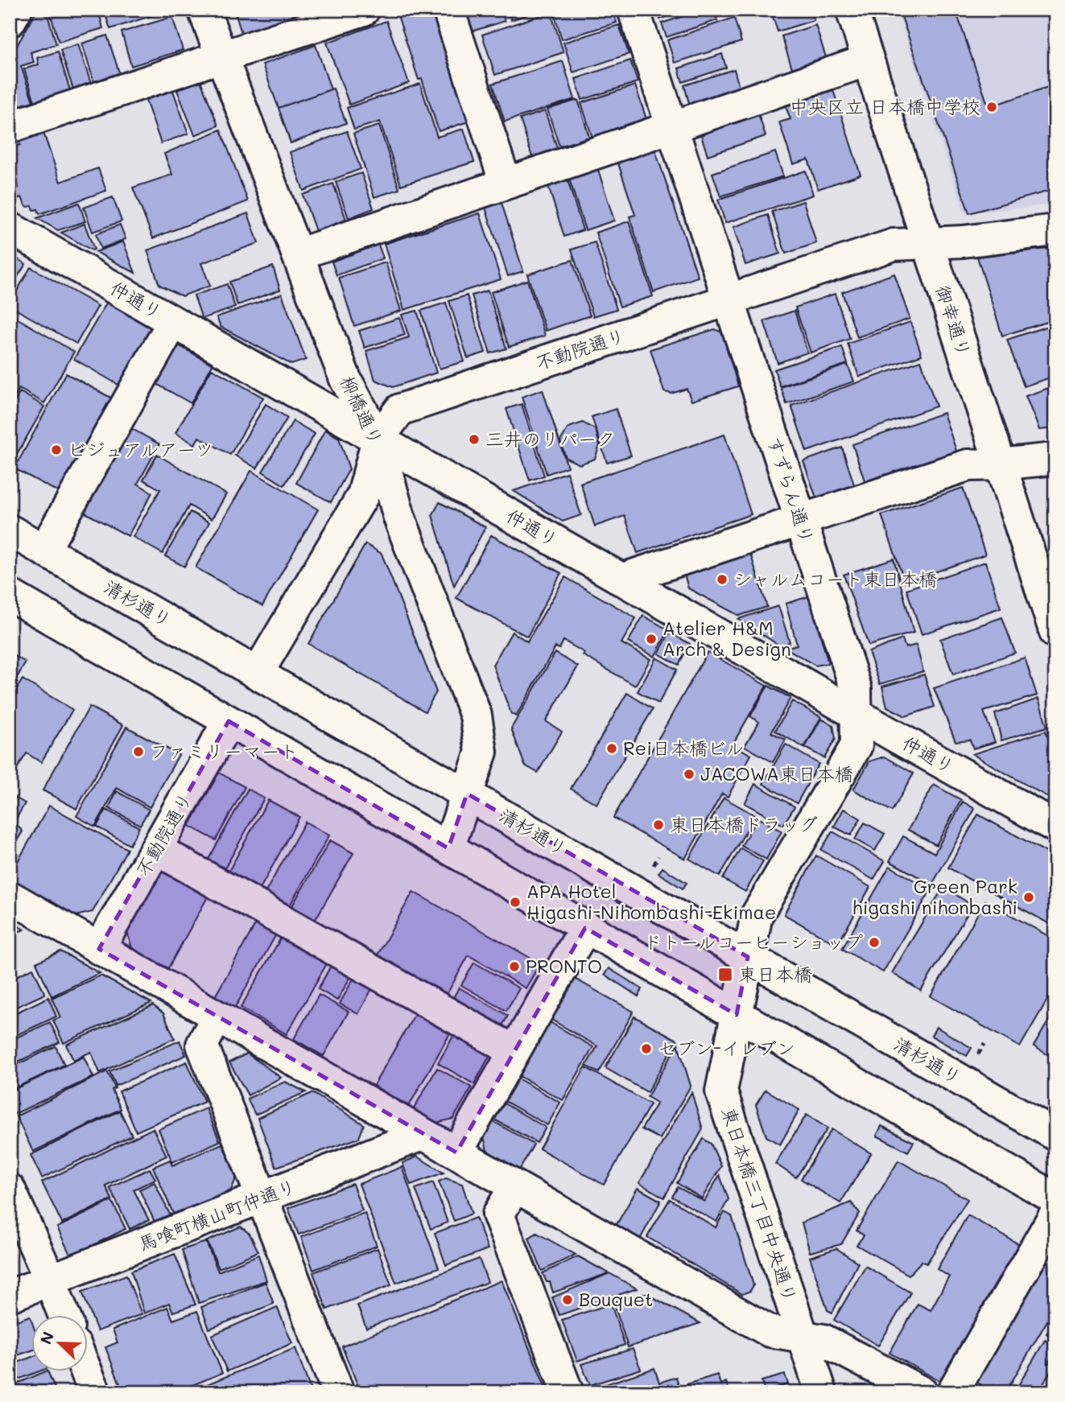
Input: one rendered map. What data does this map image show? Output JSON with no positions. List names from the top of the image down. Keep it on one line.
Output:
{"streets":{"street":["仲通り","御幸通り","不動院通り","柳橋通り","すずらん通り","清杉通り","東日本橋三丁目中央通り","馬喰町横山町仲通り"]},"crossings":[["仲通り","不動院通り"],["仲通り","柳橋通り"],["仲通り","すずらん通り"],["御幸通り","不動院通り"],["不動院通り","柳橋通り"],["不動院通り","すずらん通り"],["不動院通り","清杉通り"],["柳橋通り","清杉通り"],["すずらん通り","清杉通り"],["すずらん通り","東日本橋三丁目中央通り"],["清杉通り","東日本橋三丁目中央通り"]],"places":{"other":["中央区立 日本橋中学校","三井のリパーク","ビジュアルアーツ","シャルムコート東日本橋","Atelier H&M Arch & Design","Rei日本橋ビル","ファミリーマート","JACOWA東日本橋","東日本橋ドラッグ","Green Park higashi nihonbashi","APA Hotel Higashi-Nihombashi-Ekimae","ドトールコーヒーショップ","PRONTO","セブン-イレブン","Bouquet"],"transit":["東日本橋"]},"north":"top left"}
